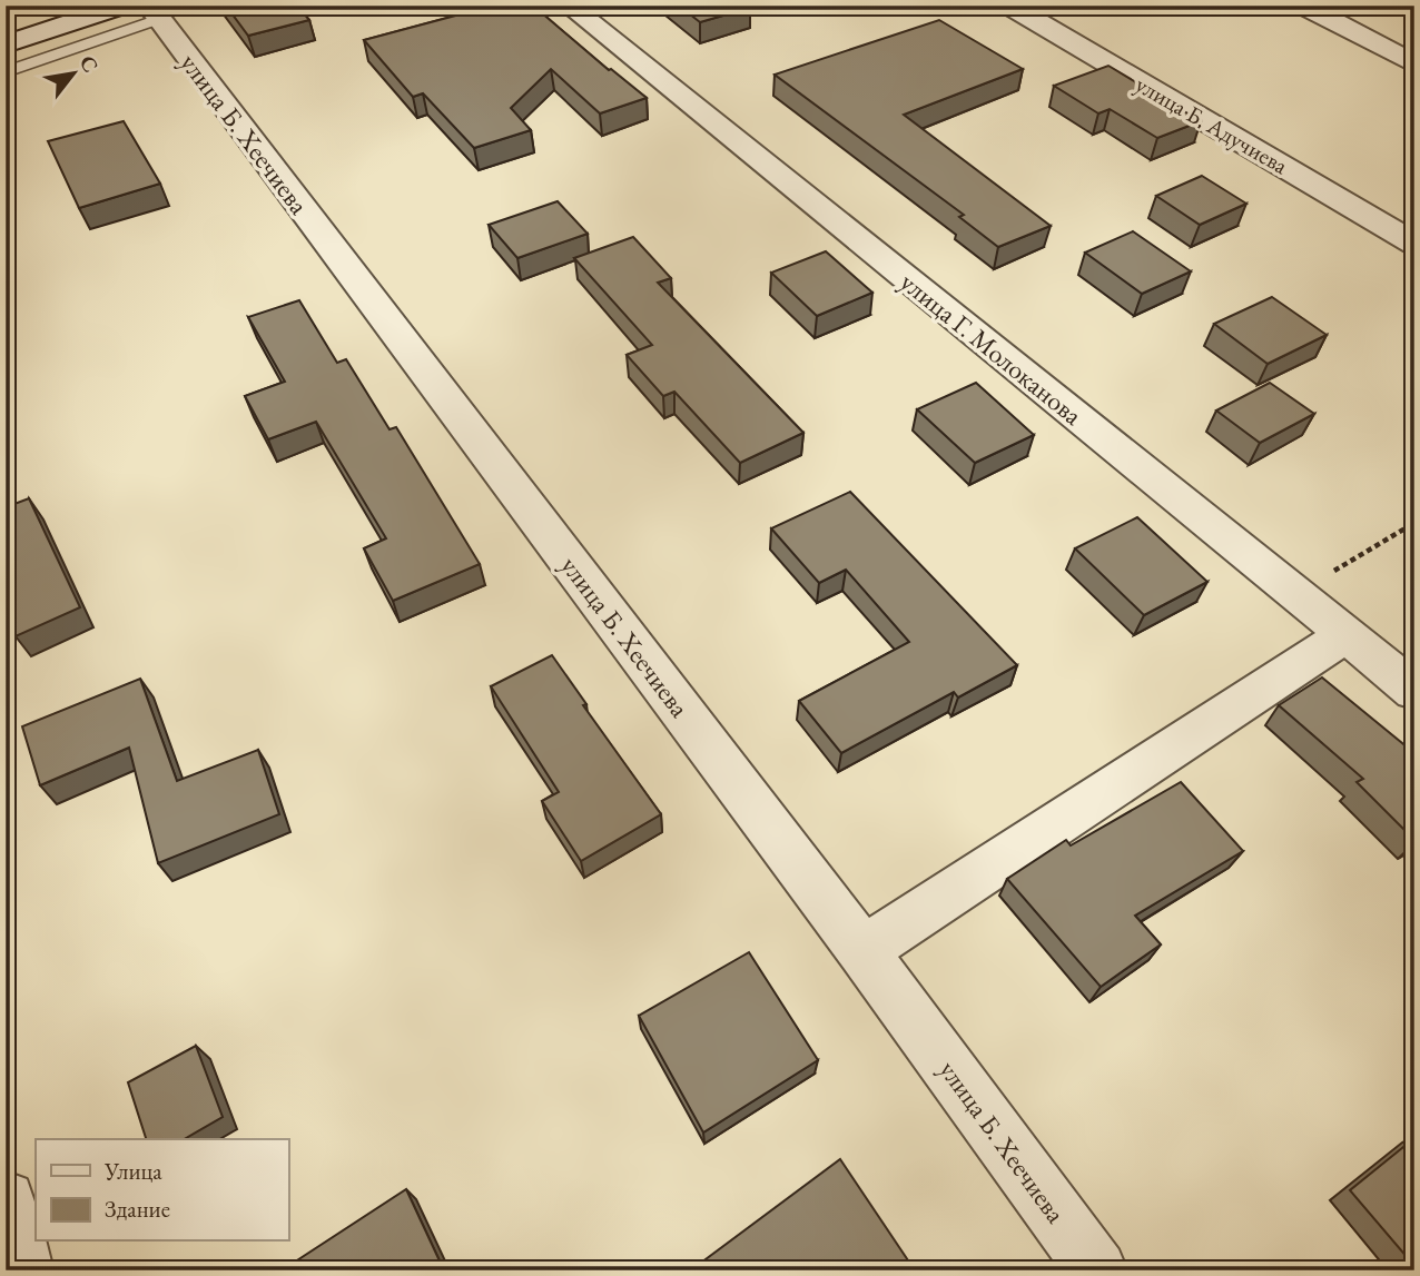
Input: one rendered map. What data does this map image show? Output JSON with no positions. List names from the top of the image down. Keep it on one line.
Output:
{"streets":{"street":["улица Б. Адучиева","улица Б. Хеечиева","улица Г. Молоканова"]},"legend":["Улица","Здание"],"north":"top right"}
